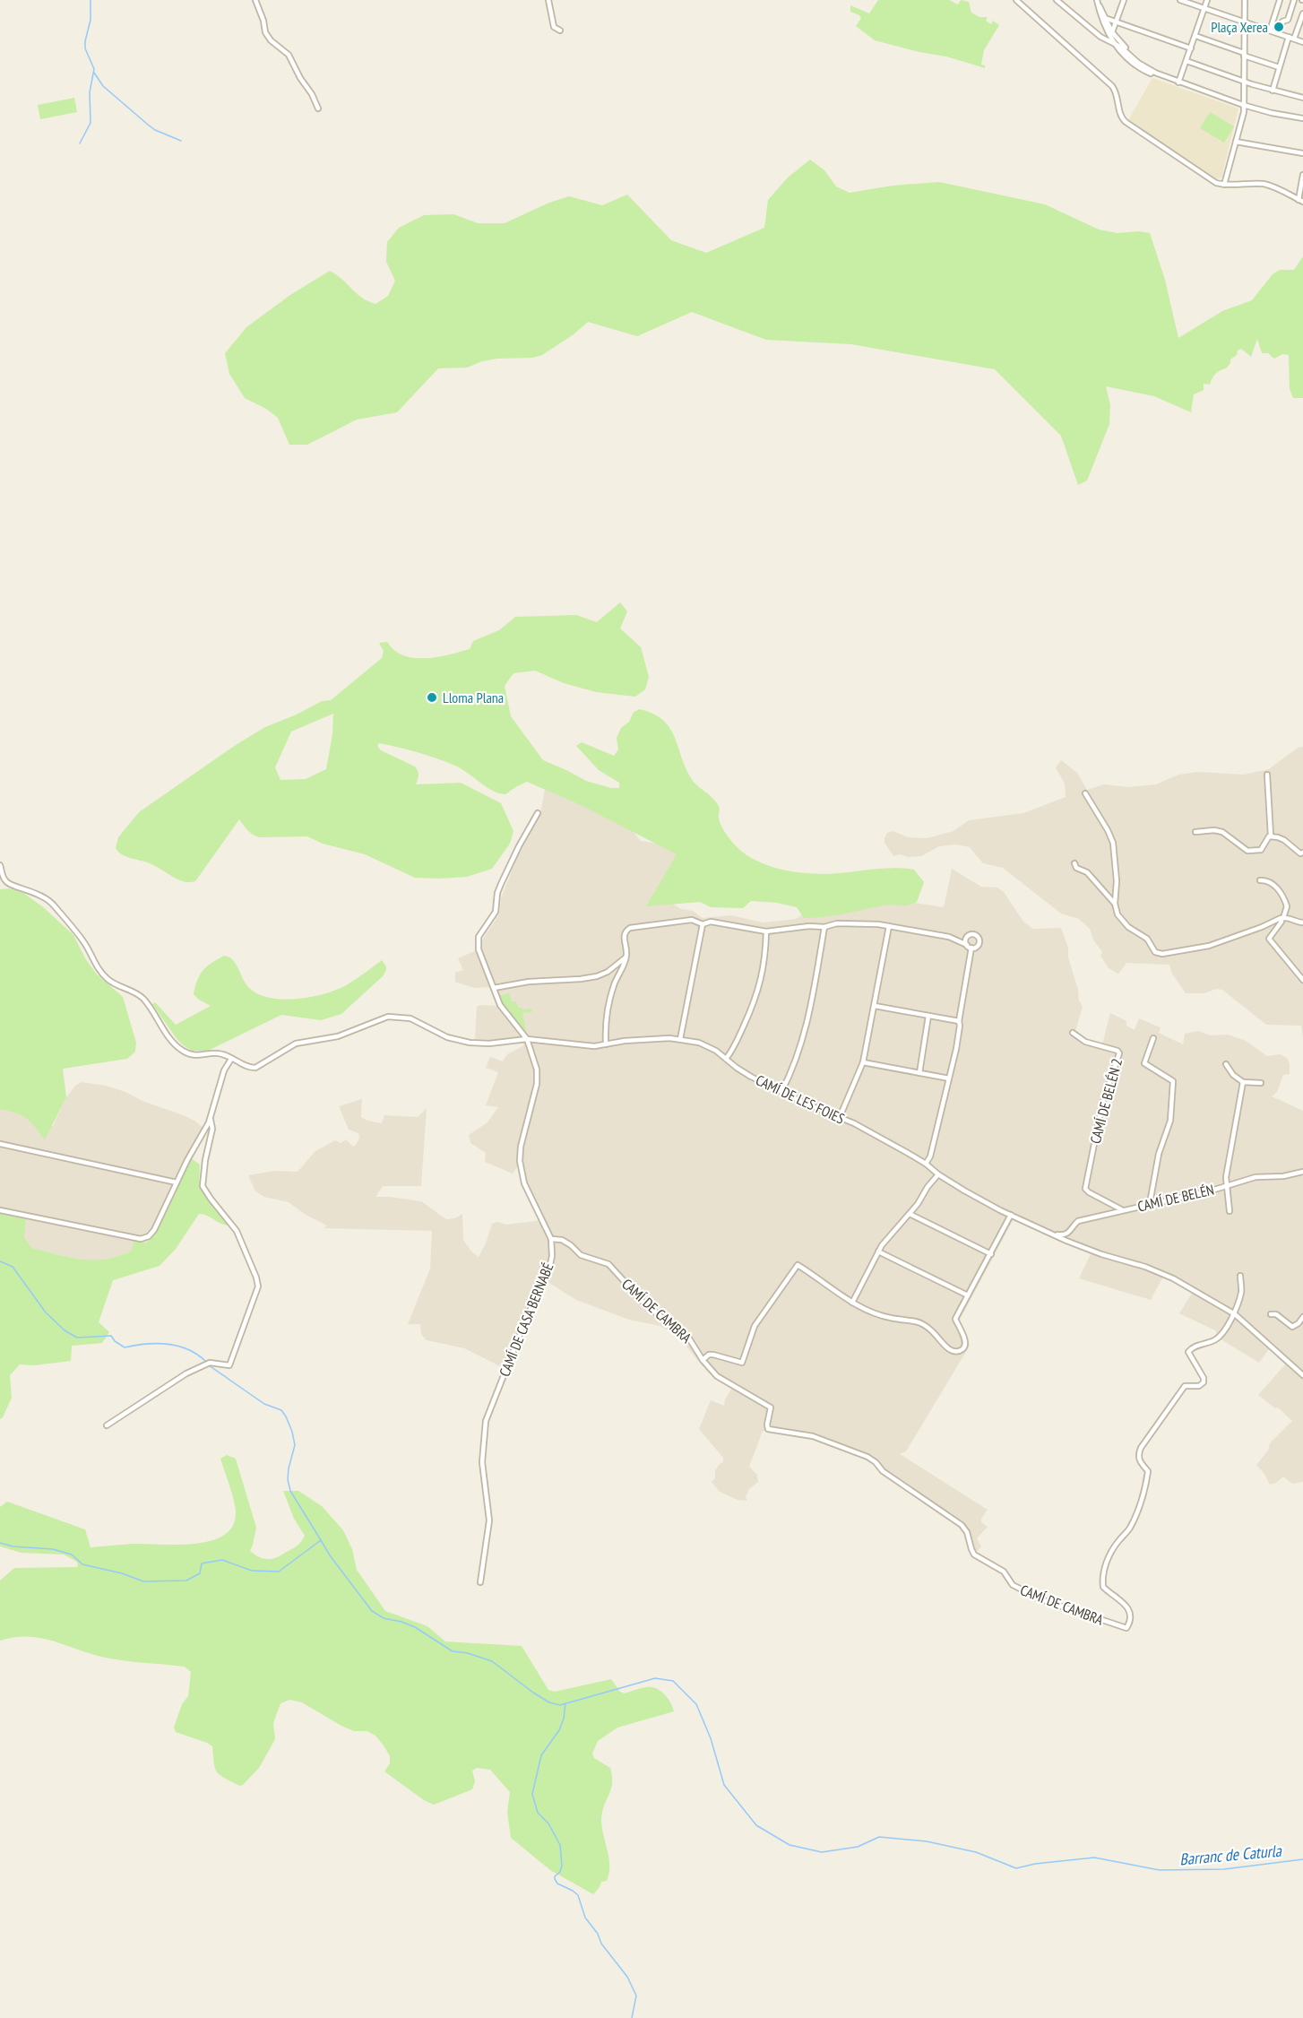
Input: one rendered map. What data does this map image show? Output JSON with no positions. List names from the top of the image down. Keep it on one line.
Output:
{"streets":{"street":["CAMÍ DE LES FOIES","CAMÍ DE BELÉN 2","CAMÍ DE BELÉN","CAMÍ DE CAMBRA","CAMÍ DE CASA BERNABÉ"]},"crossings":[["CAMÍ DE LES FOIES","CAMÍ DE BELÉN"],["CAMÍ DE LES FOIES","CAMÍ DE CAMBRA"],["CAMÍ DE LES FOIES","CAMÍ DE CASA BERNABÉ"],["CAMÍ DE BELÉN 2","CAMÍ DE BELÉN"],["CAMÍ DE CAMBRA","CAMÍ DE CASA BERNABÉ"]],"water":["Barranc de Caturla"],"places":["Plaça Xerea","Lloma Plana"]}
